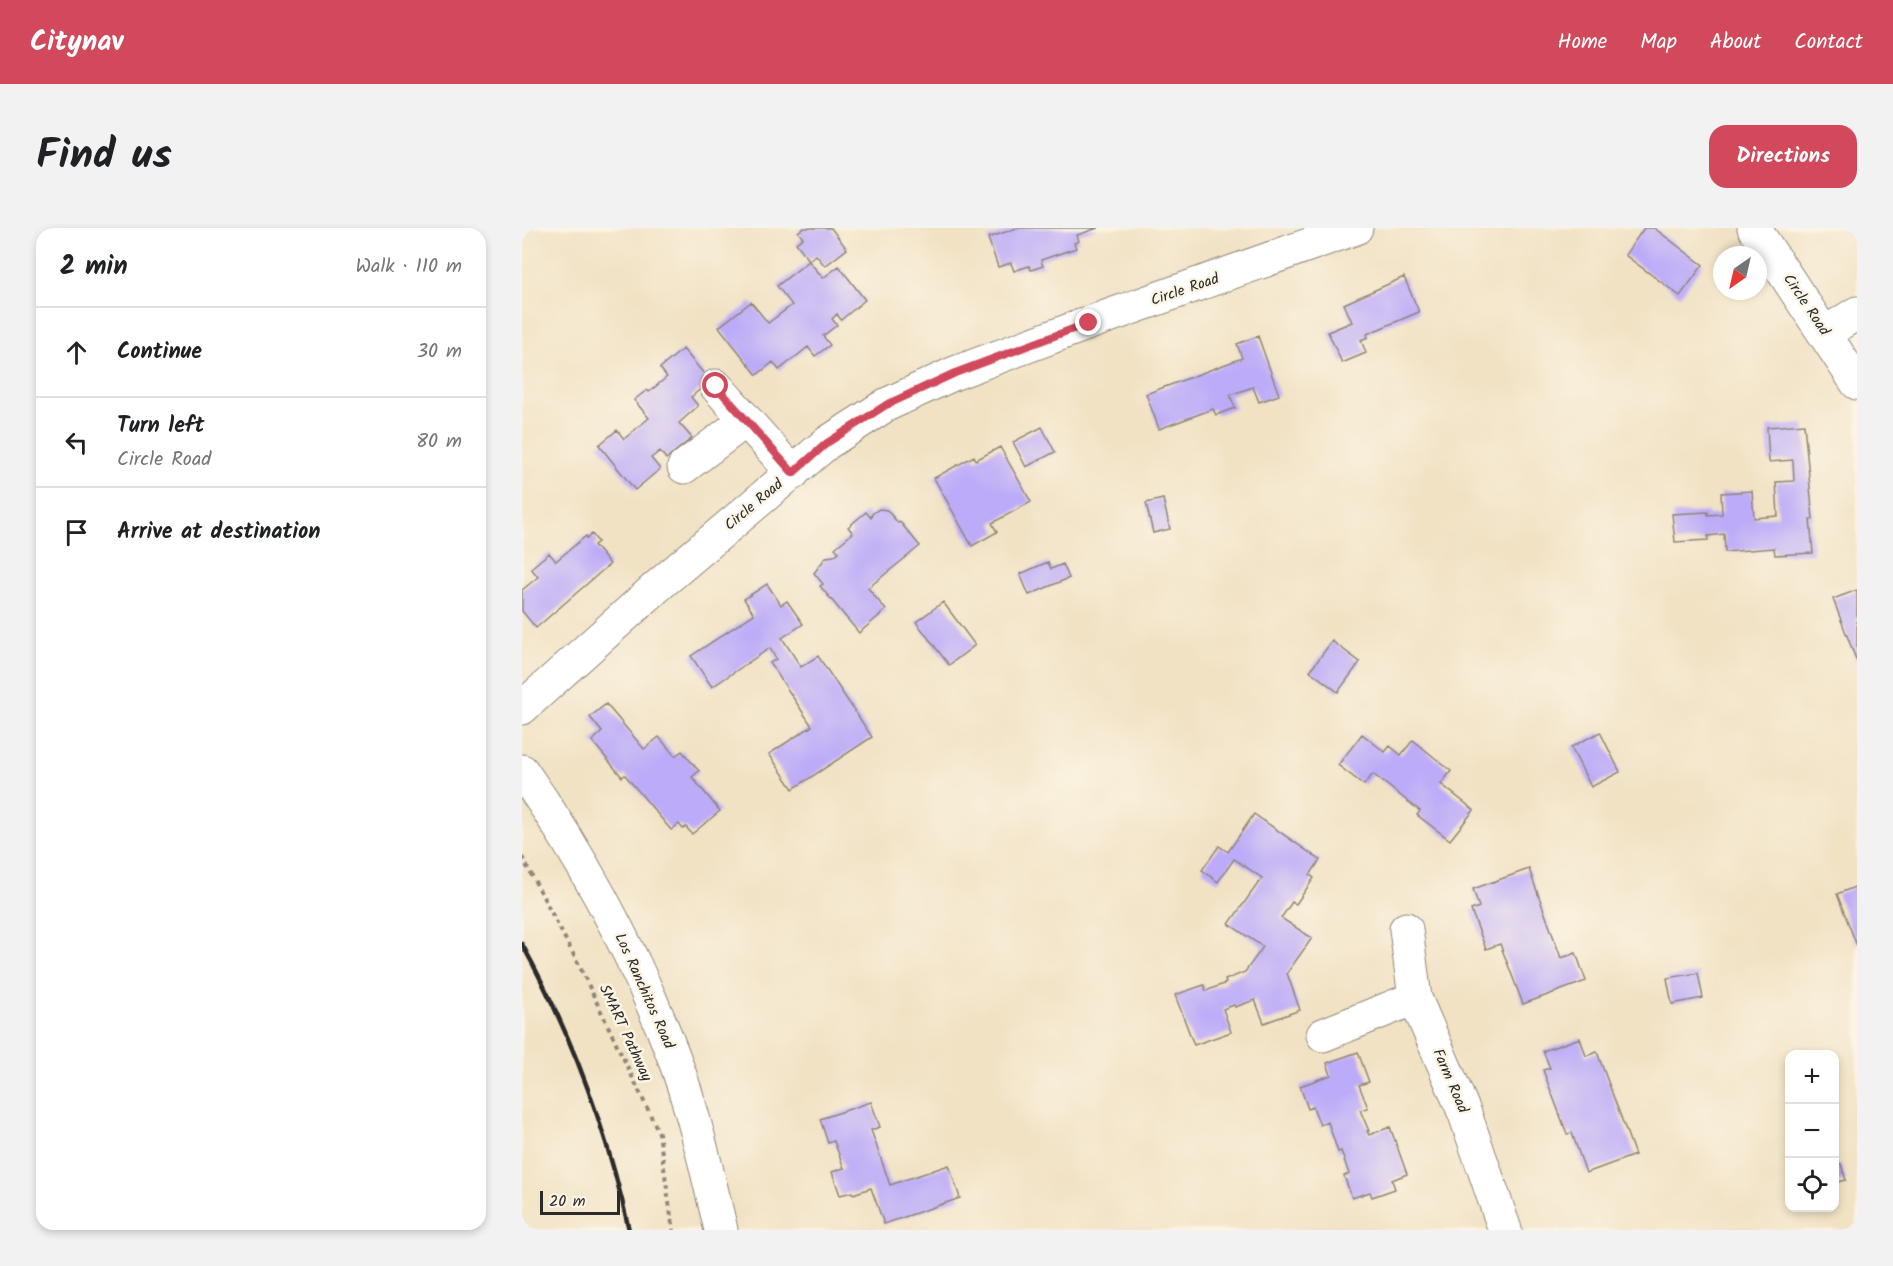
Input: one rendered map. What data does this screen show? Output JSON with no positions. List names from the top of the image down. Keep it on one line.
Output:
{"streets":{"street":["Circle Road","Los Ranchitos Road","Farm Road"],"path":["SMART Pathway"]},"scale_bar":"20 m","north":"bottom left","page":{"header":"Citynav","nav":["Home","Map","About","Contact"],"title":"Find us","buttons":"Directions","heading":["2 min","Walk · 110 m"],"list":[["Continue","30 m"],["Turn left","Circle Road","80 m"],"Arrive at destination"],"map_buttons":["+","−"],"scale":"20 m"}}
